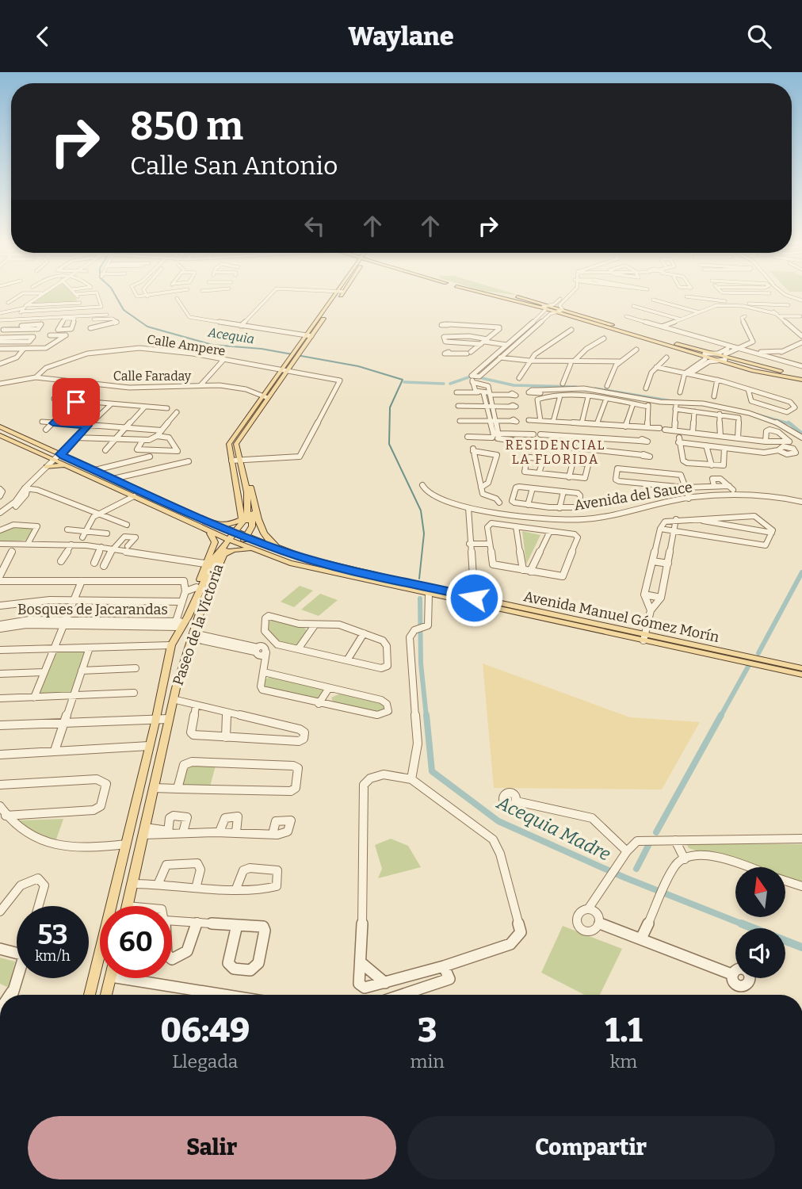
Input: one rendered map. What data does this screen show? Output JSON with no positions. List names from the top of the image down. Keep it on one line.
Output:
{"streets":{"main road":["Avenida Manuel Gómez Morín","Paseo de la Victoria"],"street":["Calle Ampere","Calle Faraday","Avenida del Sauce","Bosques de Jacarandas"]},"crossings":[["Calle Ampere","Calle Faraday"],["Avenida Manuel Gómez Morín","Paseo de la Victoria"]],"districts":["RESIDENCIAL LA FLORIDA"],"water":["Acequia","Acequia Madre"],"north":"top","page":{"header":"Waylane","turn":["850 m","Calle San Antonio"],"speed":"53 km/h","limit":"60","eta":["06:49","Llegada","3","min","1.1","km"],"buttons":["Salir","Compartir"]}}
